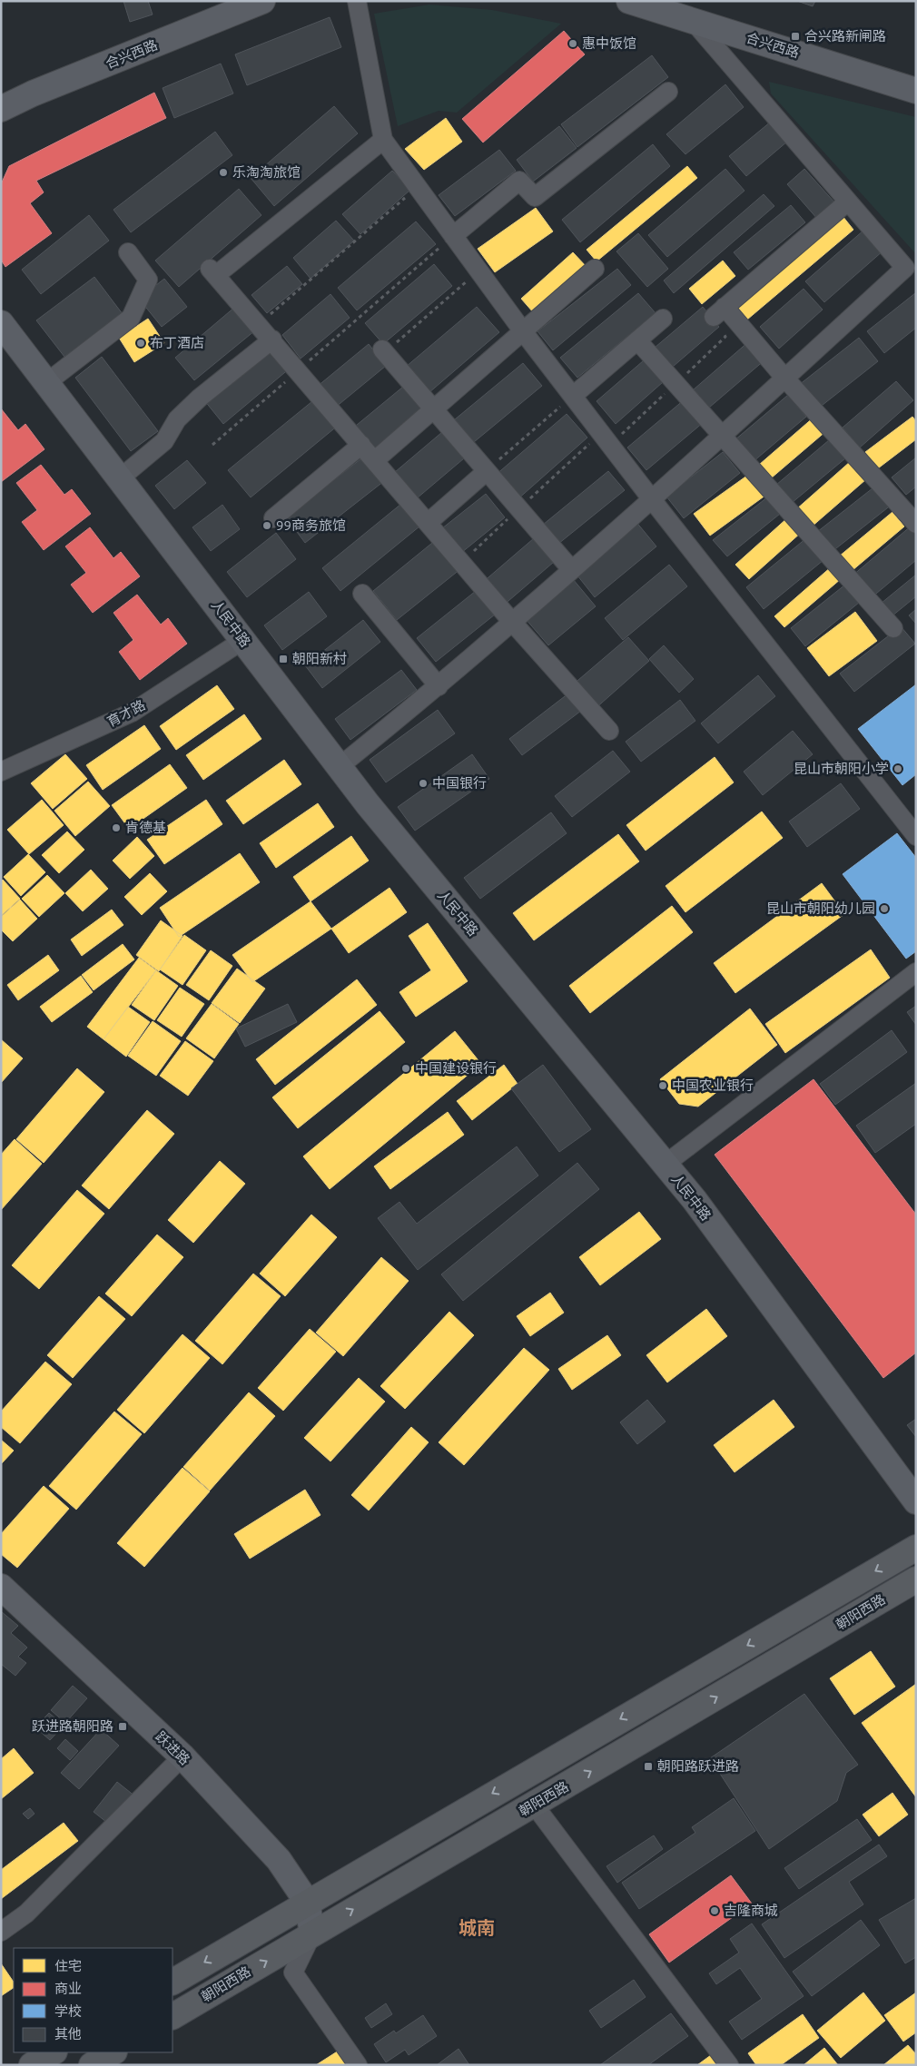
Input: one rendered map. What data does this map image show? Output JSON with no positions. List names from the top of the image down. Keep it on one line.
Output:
{"streets":{"main road":["朝阳西路"],"street":["合兴西路","人民中路","育才路","跃进路"]},"crossings":[["人民中路","育才路"],["朝阳西路","跃进路"]],"districts":["城南"],"places":{"transit":["合兴路新闸路","朝阳新村","跃进路朝阳路","朝阳路跃进路"],"other":["惠中饭馆","乐淘淘旅馆","布丁酒店","99商务旅馆","昆山市朝阳小学","中国银行","肯德基","昆山市朝阳幼儿园","中国建设银行","中国农业银行","吉隆商城"]},"legend":["住宅","商业","学校","其他"]}
